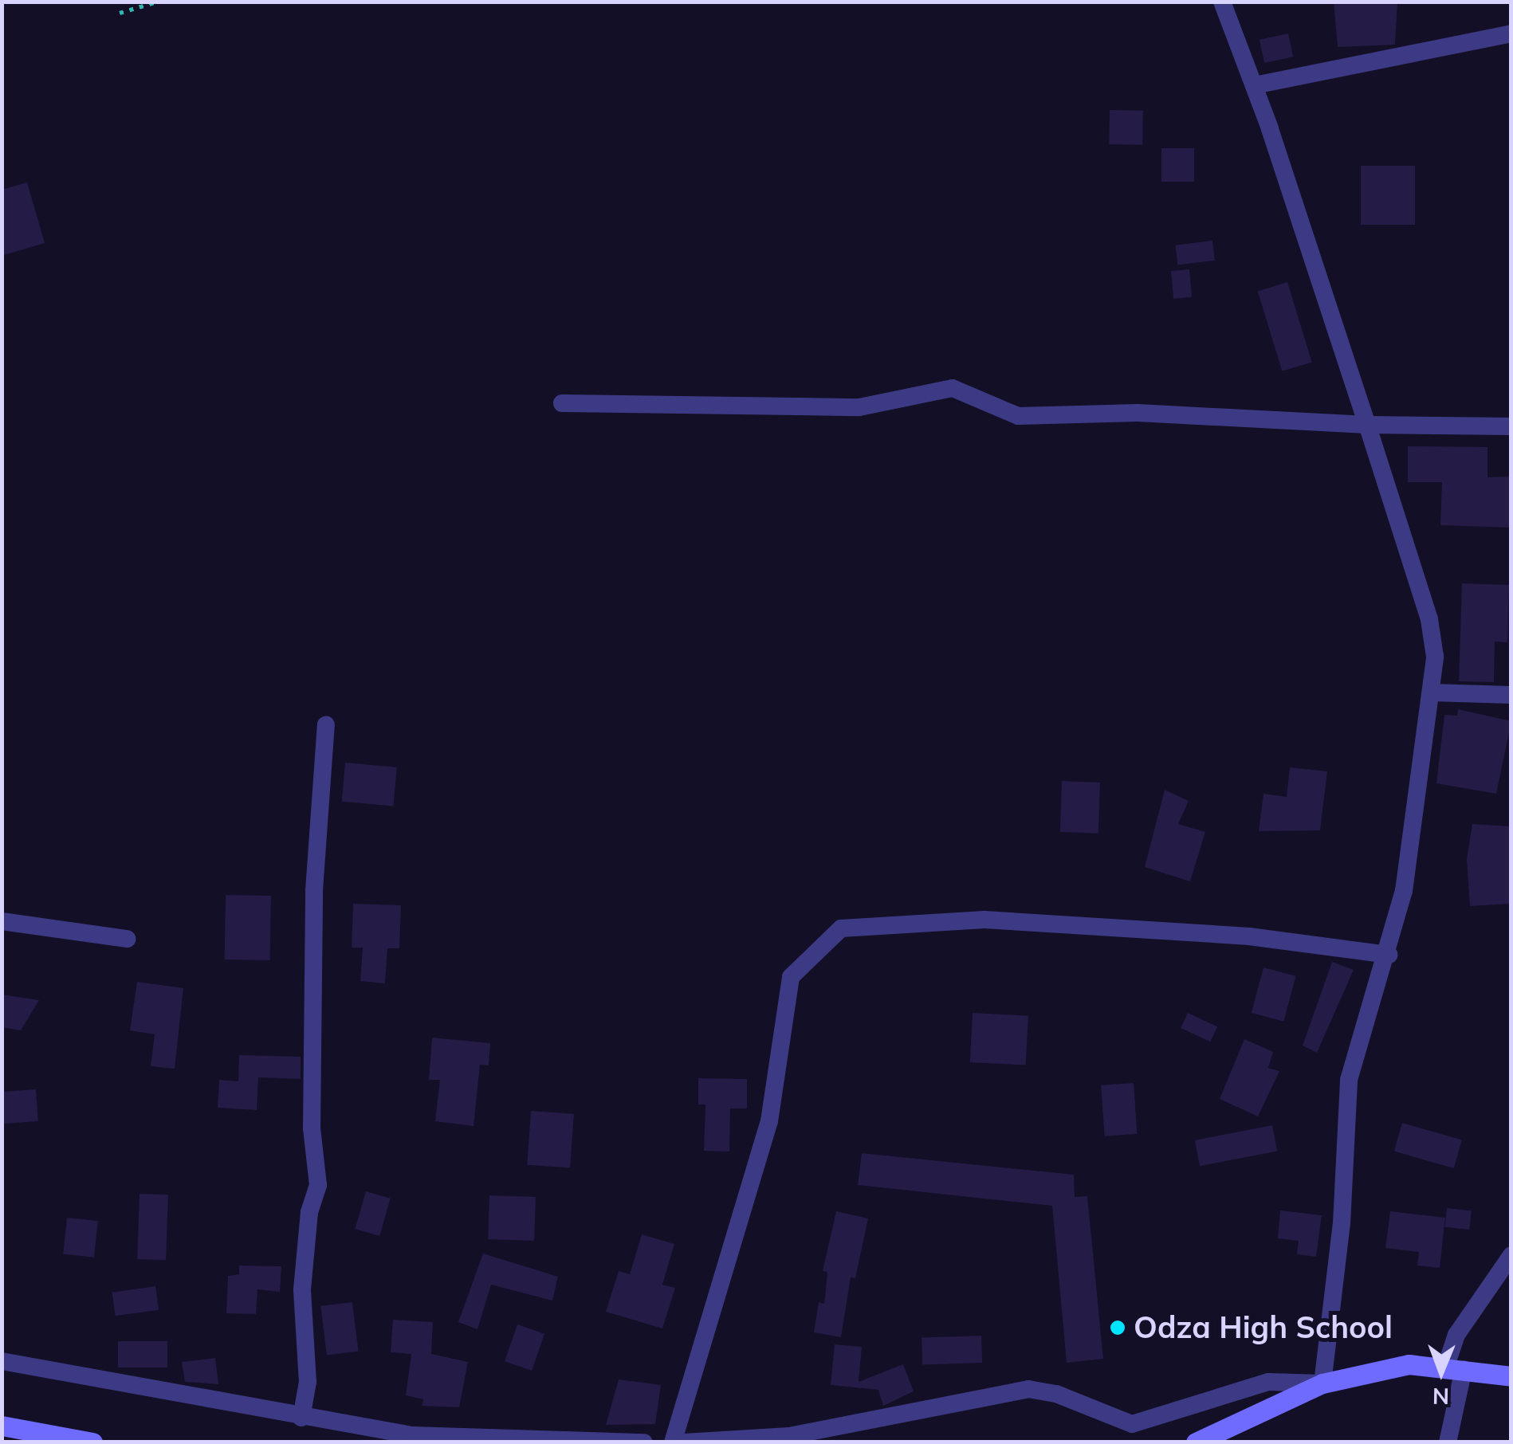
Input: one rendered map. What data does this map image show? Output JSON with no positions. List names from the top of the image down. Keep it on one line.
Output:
{"places":["Odza High School"],"north":"bottom"}
